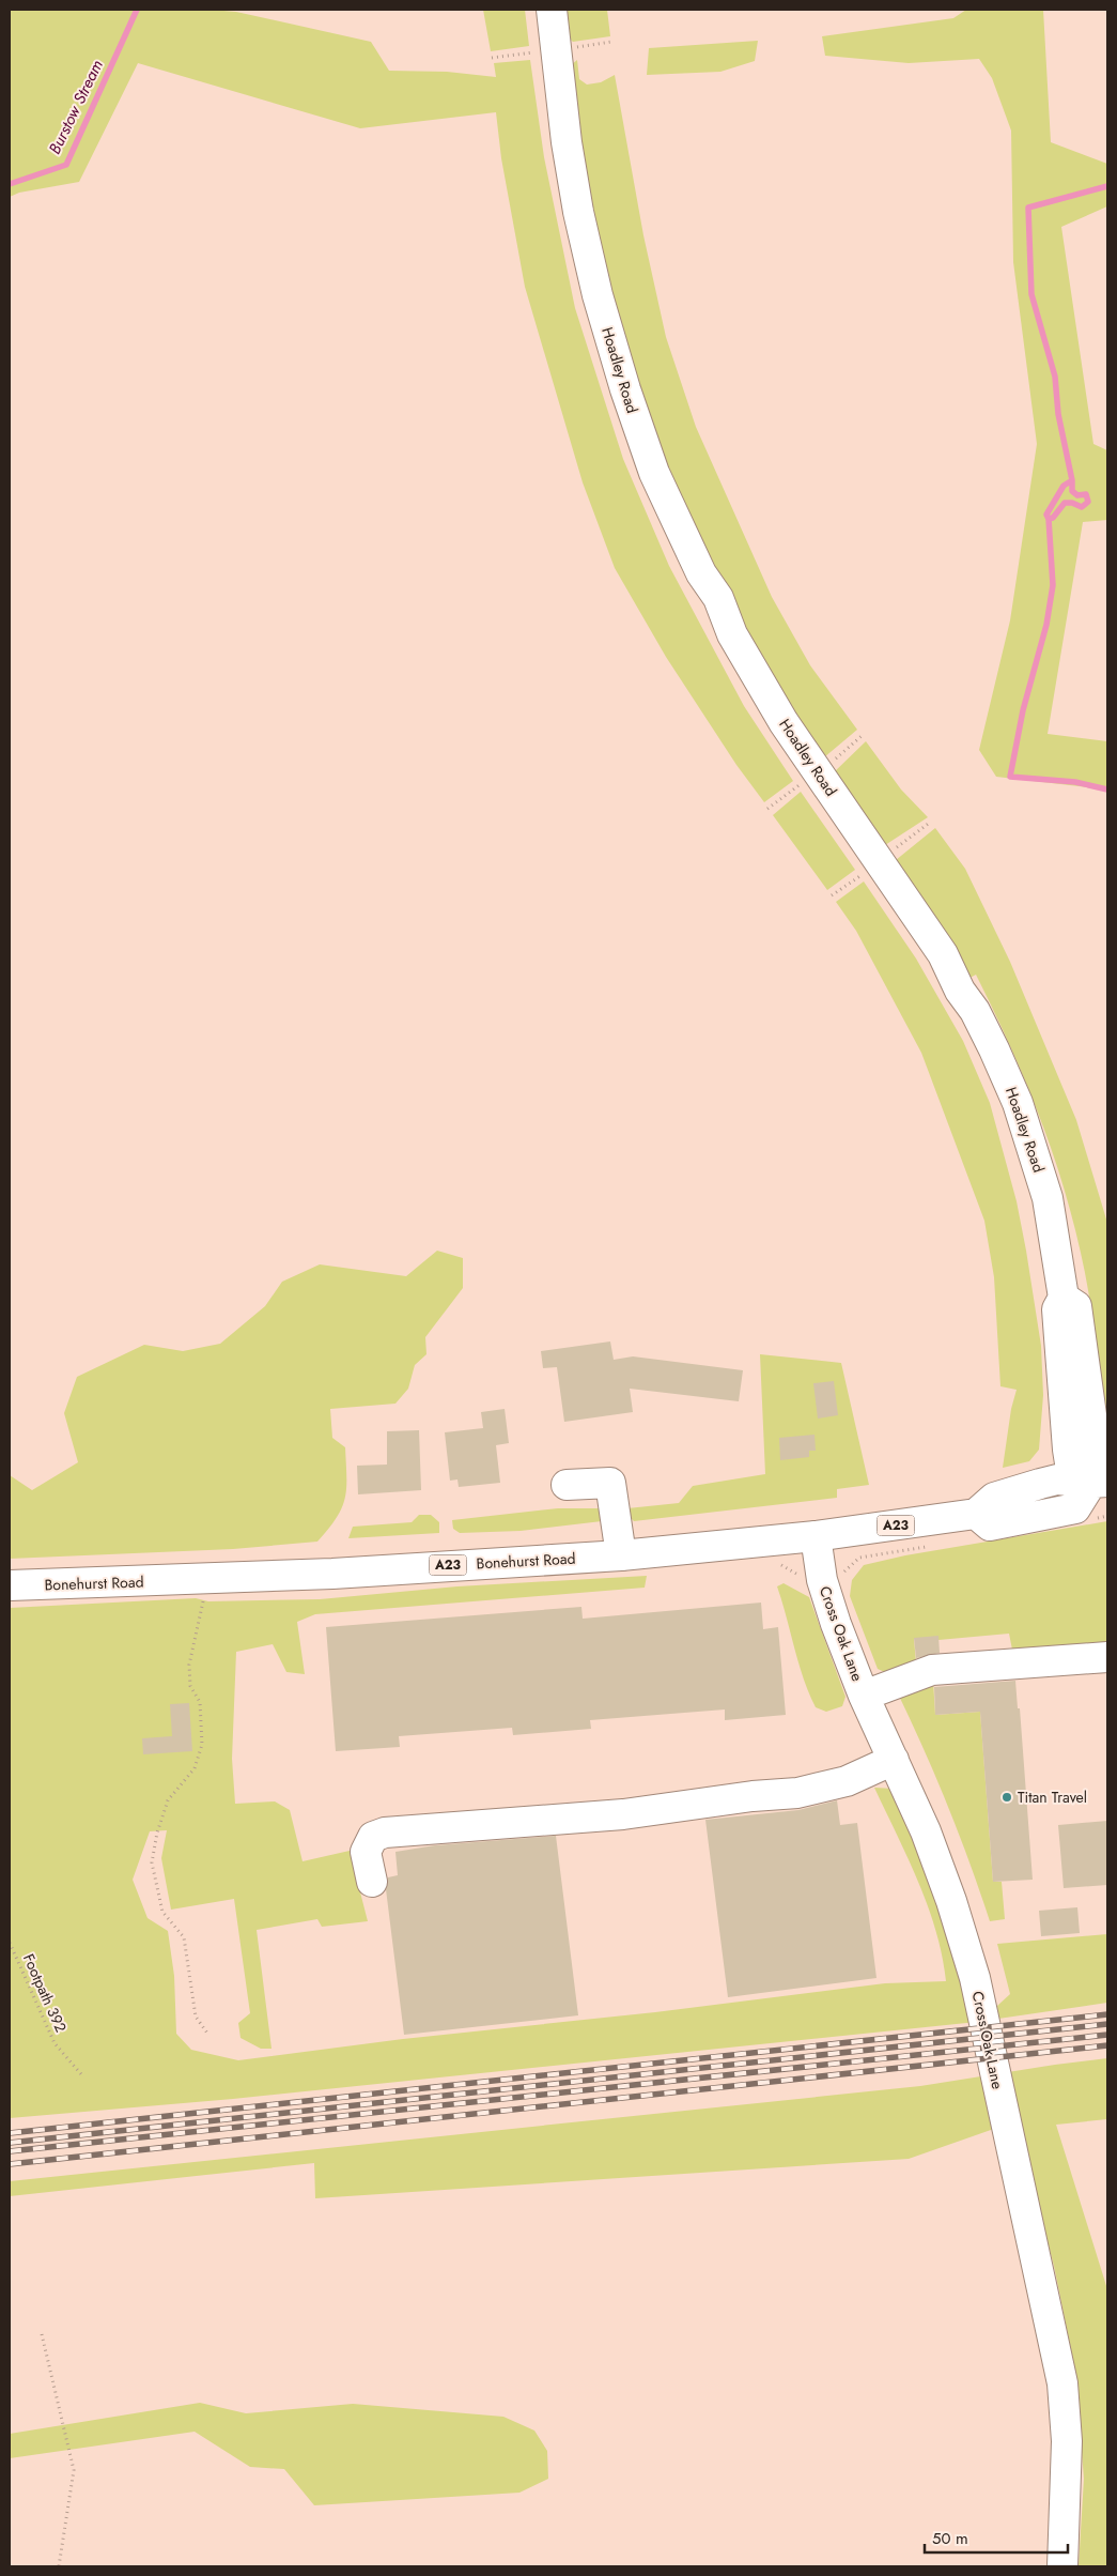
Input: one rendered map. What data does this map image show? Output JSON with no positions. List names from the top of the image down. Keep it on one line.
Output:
{"streets":{"street":["Hoadley Road","A23","Bonehurst Road","Cross Oak Lane"],"path":["Footpath 392"]},"crossings":[["Hoadley Road","Bonehurst Road"],["Bonehurst Road","Cross Oak Lane"]],"water":["Burstow Stream"],"places":["Titan Travel"],"scale_bar":"50 m"}
